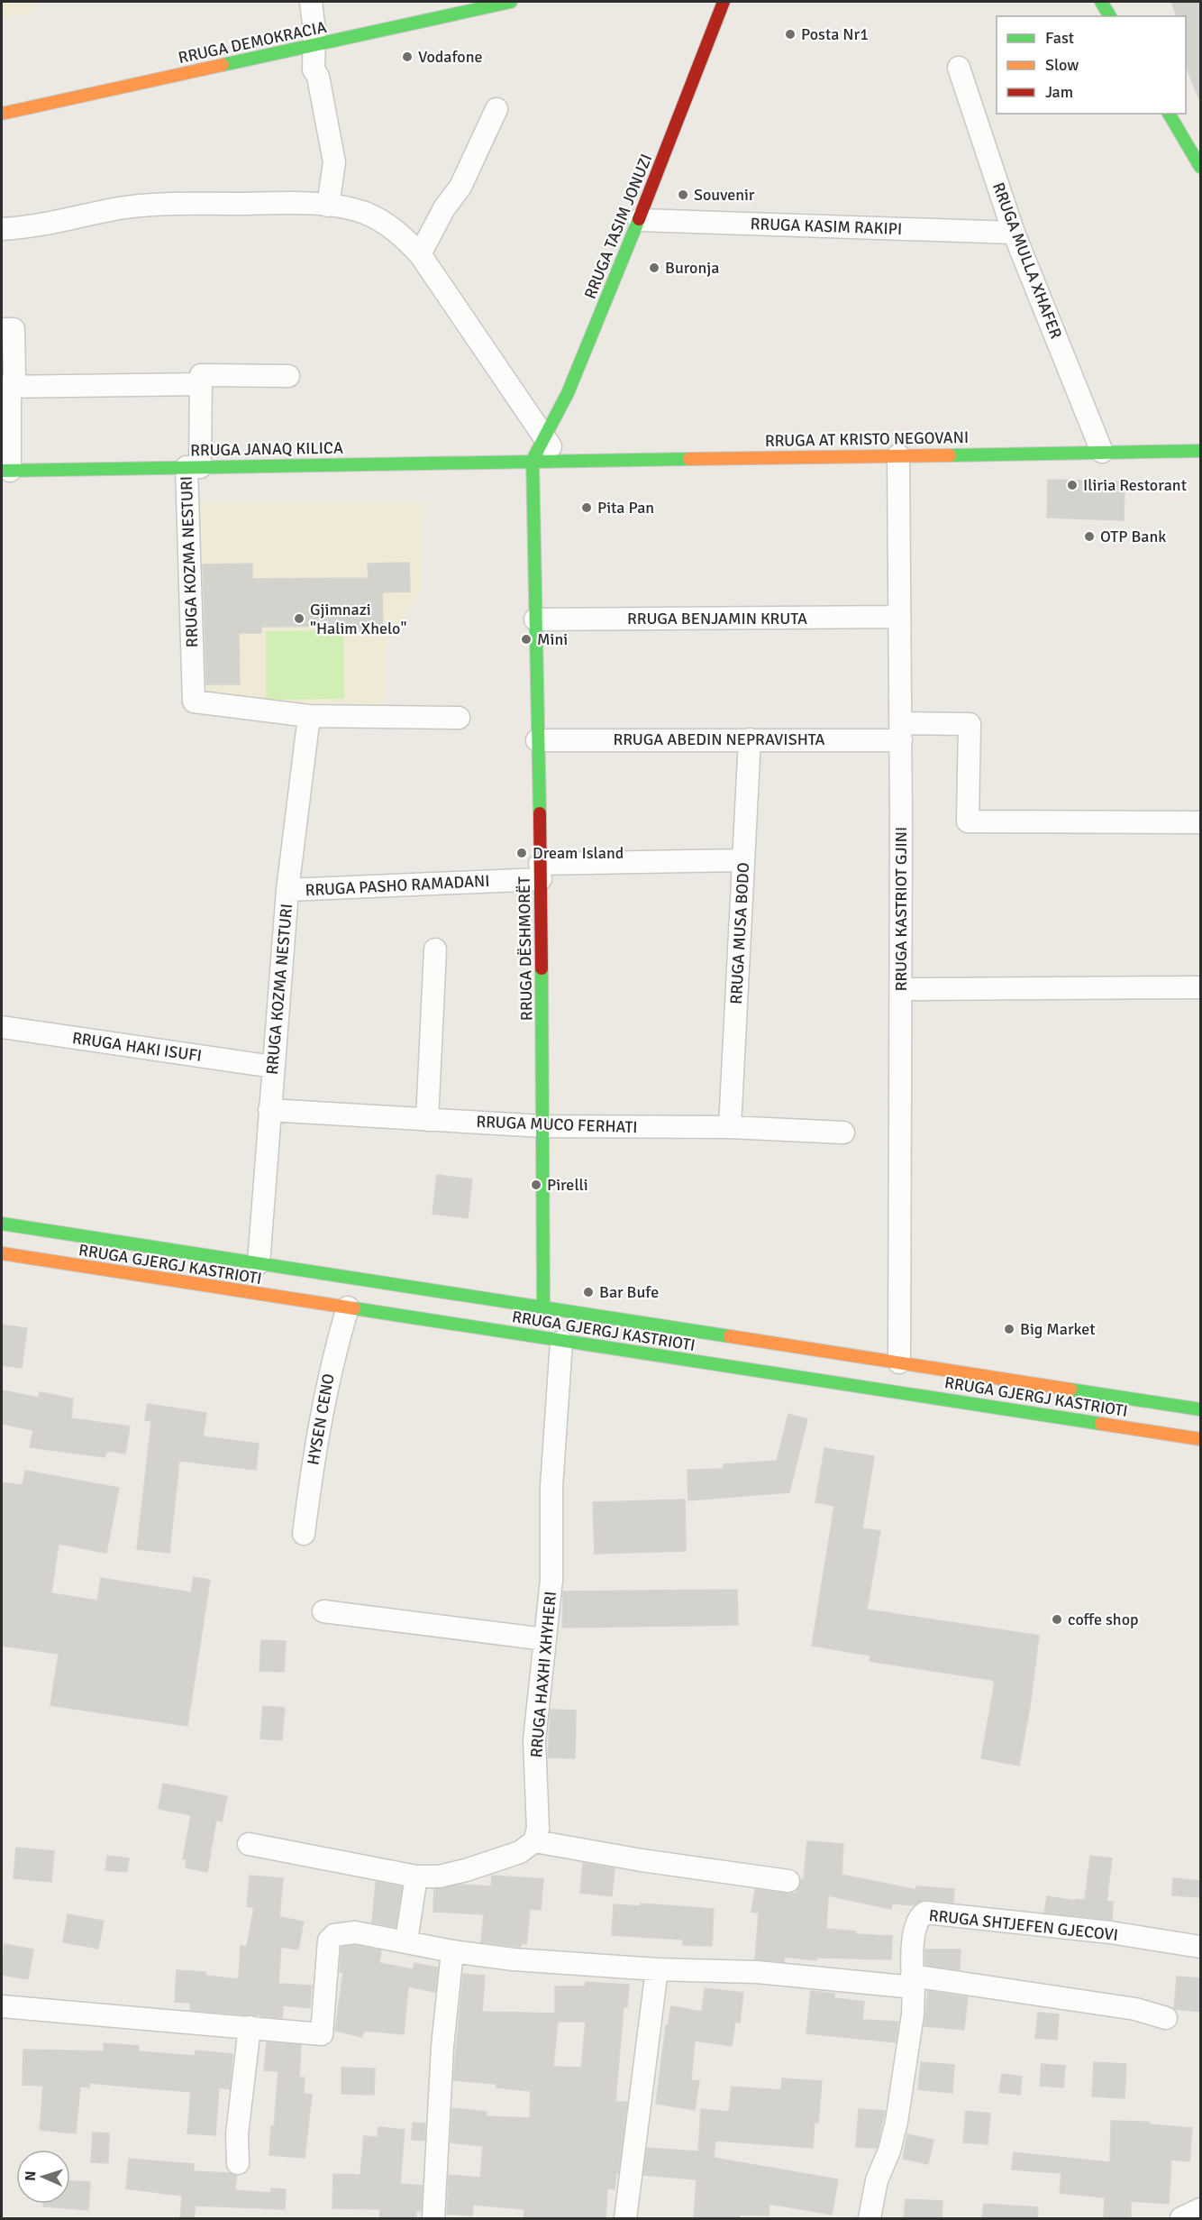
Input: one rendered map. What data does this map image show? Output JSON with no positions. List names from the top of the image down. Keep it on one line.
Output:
{"streets":{"main road":["RRUGA DEMOKRACIA","RRUGA TASIM JONUZI","RRUGA AT KRISTO NEGOVANI","RRUGA JANAQ KILICA","RRUGA DËSHMORËT","RRUGA GJERGJ KASTRIOTI"],"street":["RRUGA KASIM RAKIPI","RRUGA MULLA XHAFER","RRUGA KOZMA NESTURI","RRUGA BENJAMIN KRUTA","RRUGA ABEDIN NEPRAVISHTA","RRUGA PASHO RAMADANI","RRUGA KASTRIOT GJINI","RRUGA MUSA BODO","RRUGA HAKI ISUFI","RRUGA MUCO FERHATI","HYSEN CENO","RRUGA HAXHI XHYHERI","RRUGA SHTJEFEN GJECOVI"]},"crossings":[["RRUGA TASIM JONUZI","RRUGA KASIM RAKIPI"],["RRUGA TASIM JONUZI","RRUGA AT KRISTO NEGOVANI"],["RRUGA TASIM JONUZI","RRUGA JANAQ KILICA"],["RRUGA TASIM JONUZI","RRUGA DËSHMORËT"],["RRUGA KASIM RAKIPI","RRUGA MULLA XHAFER"],["RRUGA MULLA XHAFER","RRUGA AT KRISTO NEGOVANI"],["RRUGA AT KRISTO NEGOVANI","RRUGA JANAQ KILICA"],["RRUGA AT KRISTO NEGOVANI","RRUGA KASTRIOT GJINI"],["RRUGA AT KRISTO NEGOVANI","RRUGA DËSHMORËT"],["RRUGA JANAQ KILICA","RRUGA KOZMA NESTURI"],["RRUGA JANAQ KILICA","RRUGA DËSHMORËT"],["RRUGA KOZMA NESTURI","RRUGA PASHO RAMADANI"],["RRUGA KOZMA NESTURI","RRUGA HAKI ISUFI"],["RRUGA KOZMA NESTURI","RRUGA MUCO FERHATI"],["RRUGA KOZMA NESTURI","RRUGA GJERGJ KASTRIOTI"],["RRUGA BENJAMIN KRUTA","RRUGA KASTRIOT GJINI"],["RRUGA BENJAMIN KRUTA","RRUGA DËSHMORËT"],["RRUGA ABEDIN NEPRAVISHTA","RRUGA KASTRIOT GJINI"],["RRUGA ABEDIN NEPRAVISHTA","RRUGA MUSA BODO"],["RRUGA ABEDIN NEPRAVISHTA","RRUGA DËSHMORËT"],["RRUGA PASHO RAMADANI","RRUGA MUSA BODO"],["RRUGA PASHO RAMADANI","RRUGA DËSHMORËT"],["RRUGA KASTRIOT GJINI","RRUGA GJERGJ KASTRIOTI"],["RRUGA MUSA BODO","RRUGA MUCO FERHATI"],["RRUGA DËSHMORËT","RRUGA MUCO FERHATI"],["RRUGA DËSHMORËT","RRUGA GJERGJ KASTRIOTI"],["RRUGA GJERGJ KASTRIOTI","HYSEN CENO"],["RRUGA GJERGJ KASTRIOTI","RRUGA HAXHI XHYHERI"]],"places":["Posta Nr1","Vodafone","Souvenir","Buronja","Iliria Restorant","Pita Pan","OTP Bank","Gjimnazi \"Halim Xhelo\"","Mini","Dream Island","Pirelli","Bar Bufe","Big Market","coffe shop"],"legend":["Fast","Slow","Jam"],"north":"left"}
